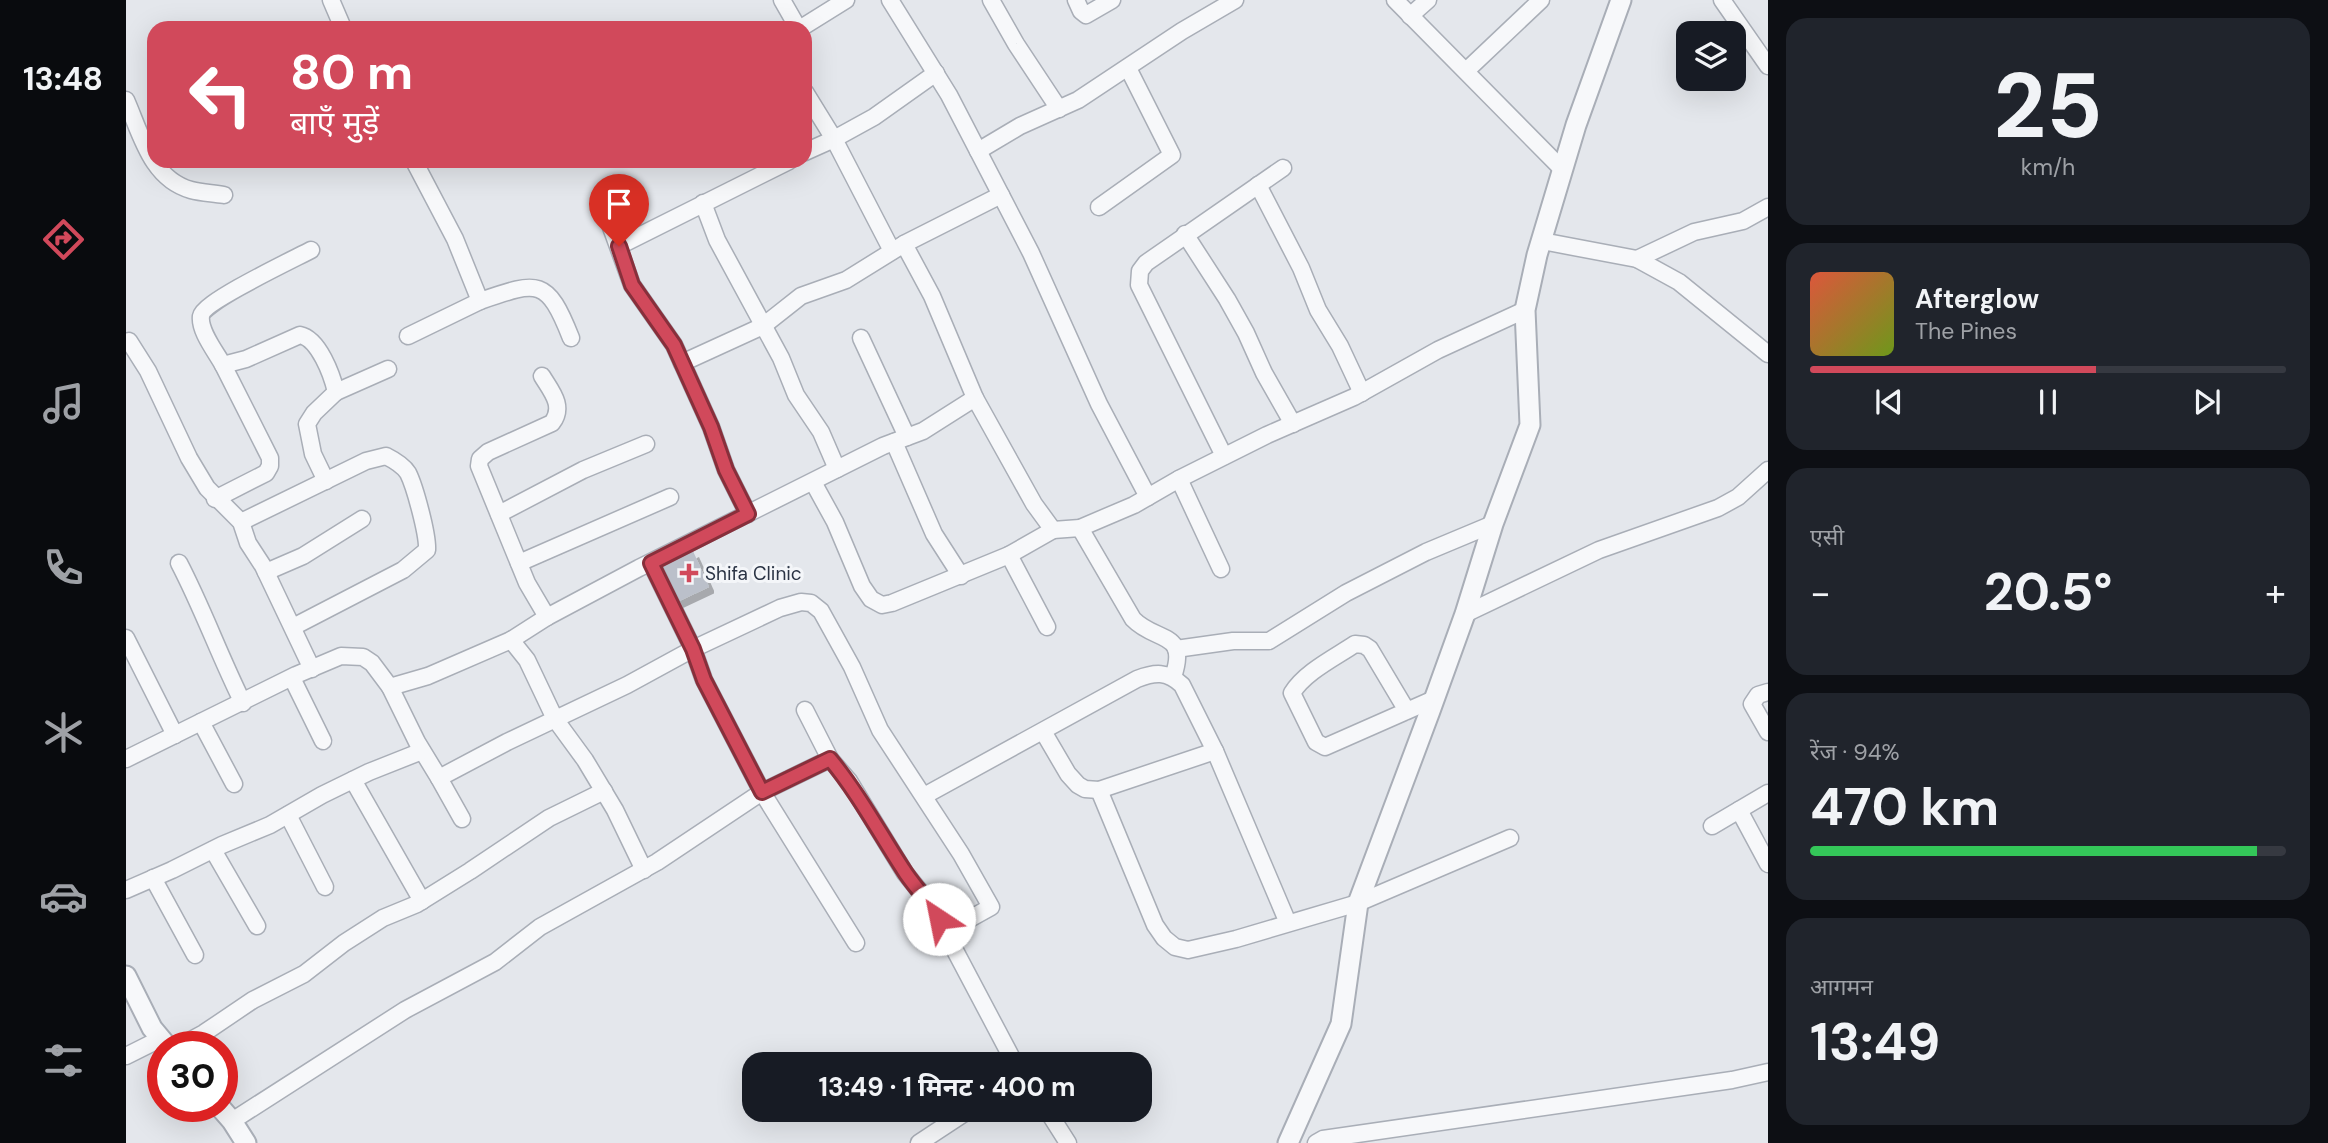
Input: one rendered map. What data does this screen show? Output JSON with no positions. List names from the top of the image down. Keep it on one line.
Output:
{"places":{"health":["Shifa Clinic"]},"page":{"tabs":"13:48","tile":[["25","km/h"],"एसी",["रेंज · 94%","470 km"],["आगमन","13:49"]],"turn":["80 m","बाएँ मुड़ें"],"song":["Afterglow","The Pines"],"heat":["−","20.5°","+"],"limit":"30","trip":"13:49 · 1 मिनट · 400 m"}}
